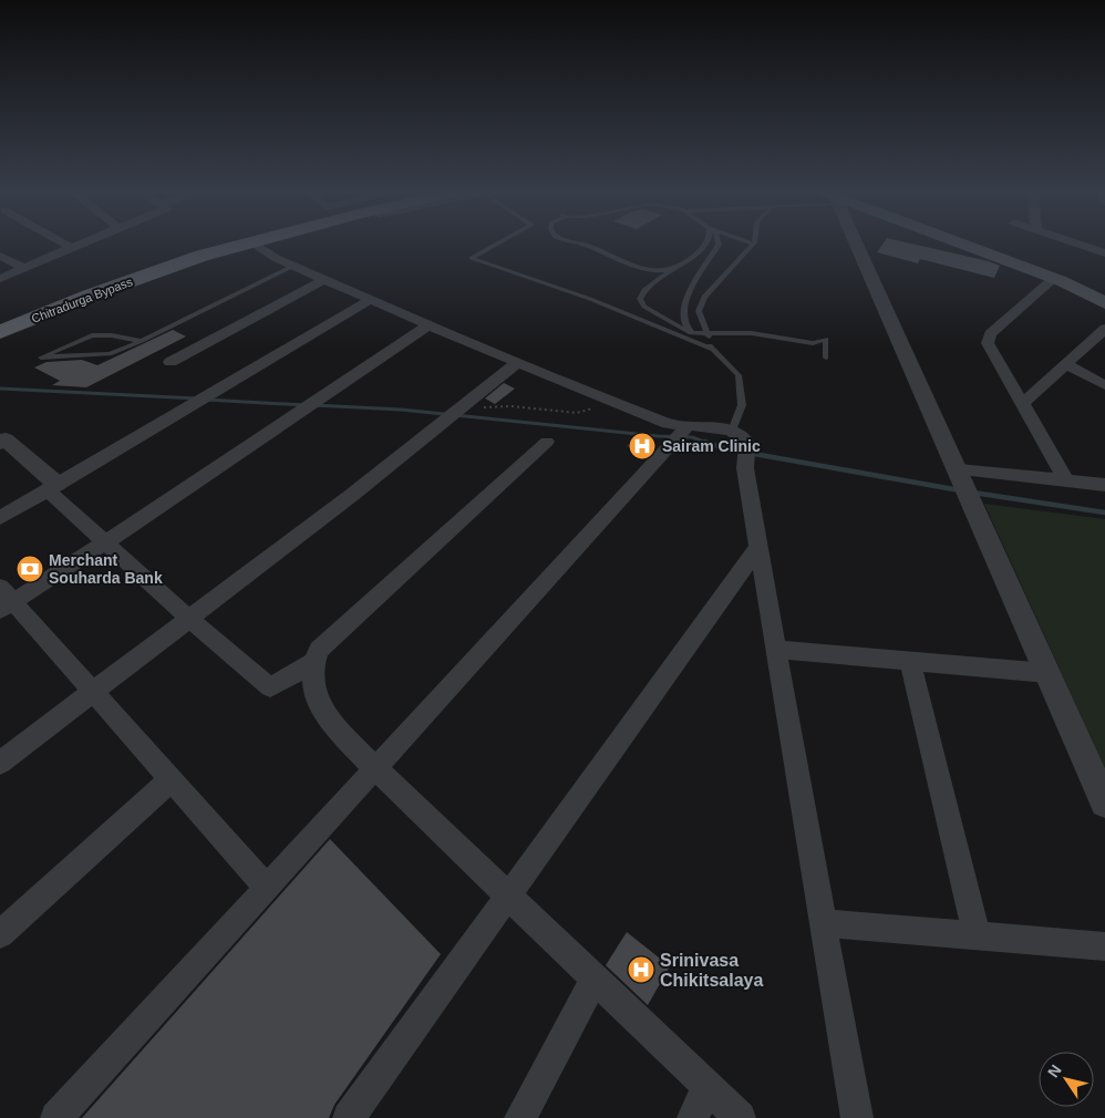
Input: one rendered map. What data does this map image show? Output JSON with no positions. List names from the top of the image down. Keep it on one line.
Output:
{"streets":{"main road":["Chitradurga Bypass"]},"places":{"hospital":["Sairam Clinic","Srinivasa Chikitsalaya"],"bank":["Merchant Souharda Bank"]},"north":"top left"}
